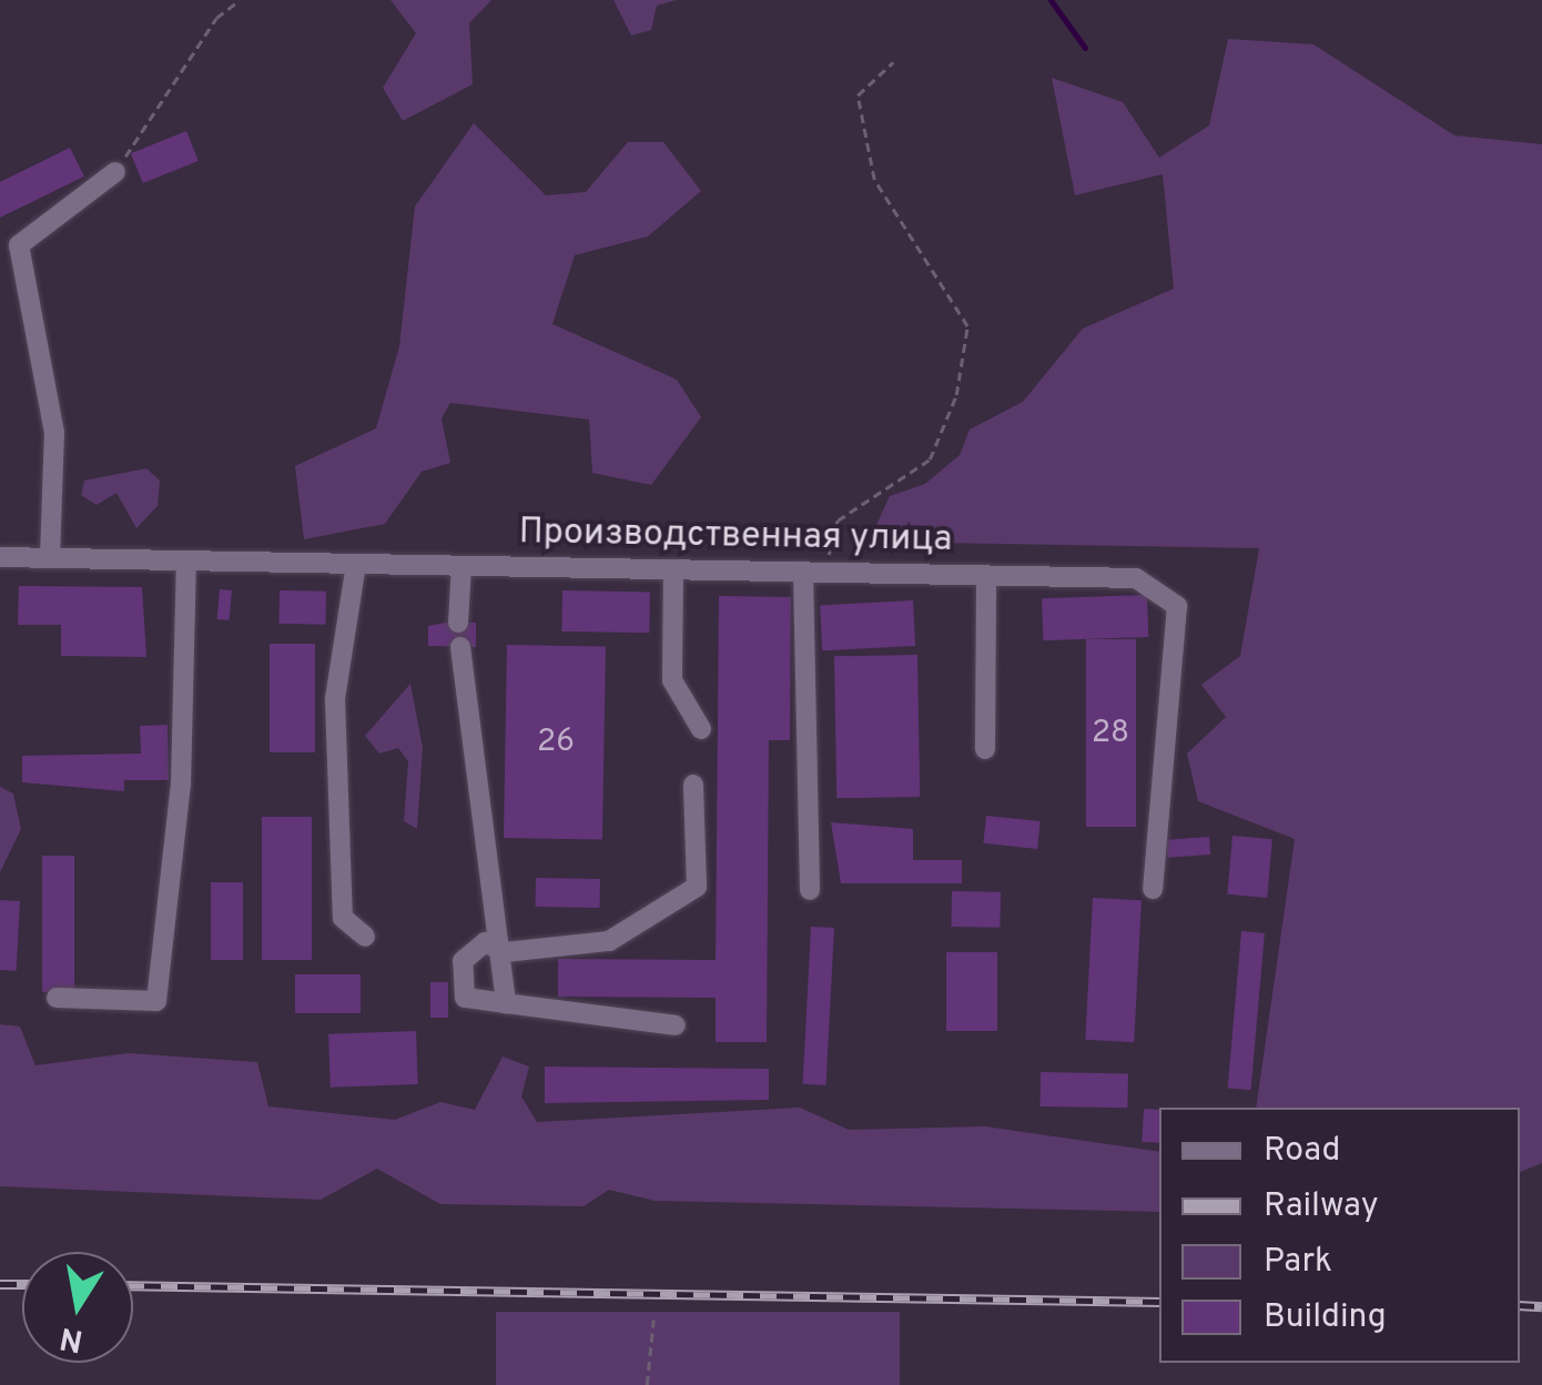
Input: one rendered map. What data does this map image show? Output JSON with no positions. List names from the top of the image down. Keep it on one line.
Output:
{"streets":{"street":["Производственная улица"]},"house_numbers":["28","26"],"legend":["Road","Railway","Park","Building"],"north":"bottom"}
